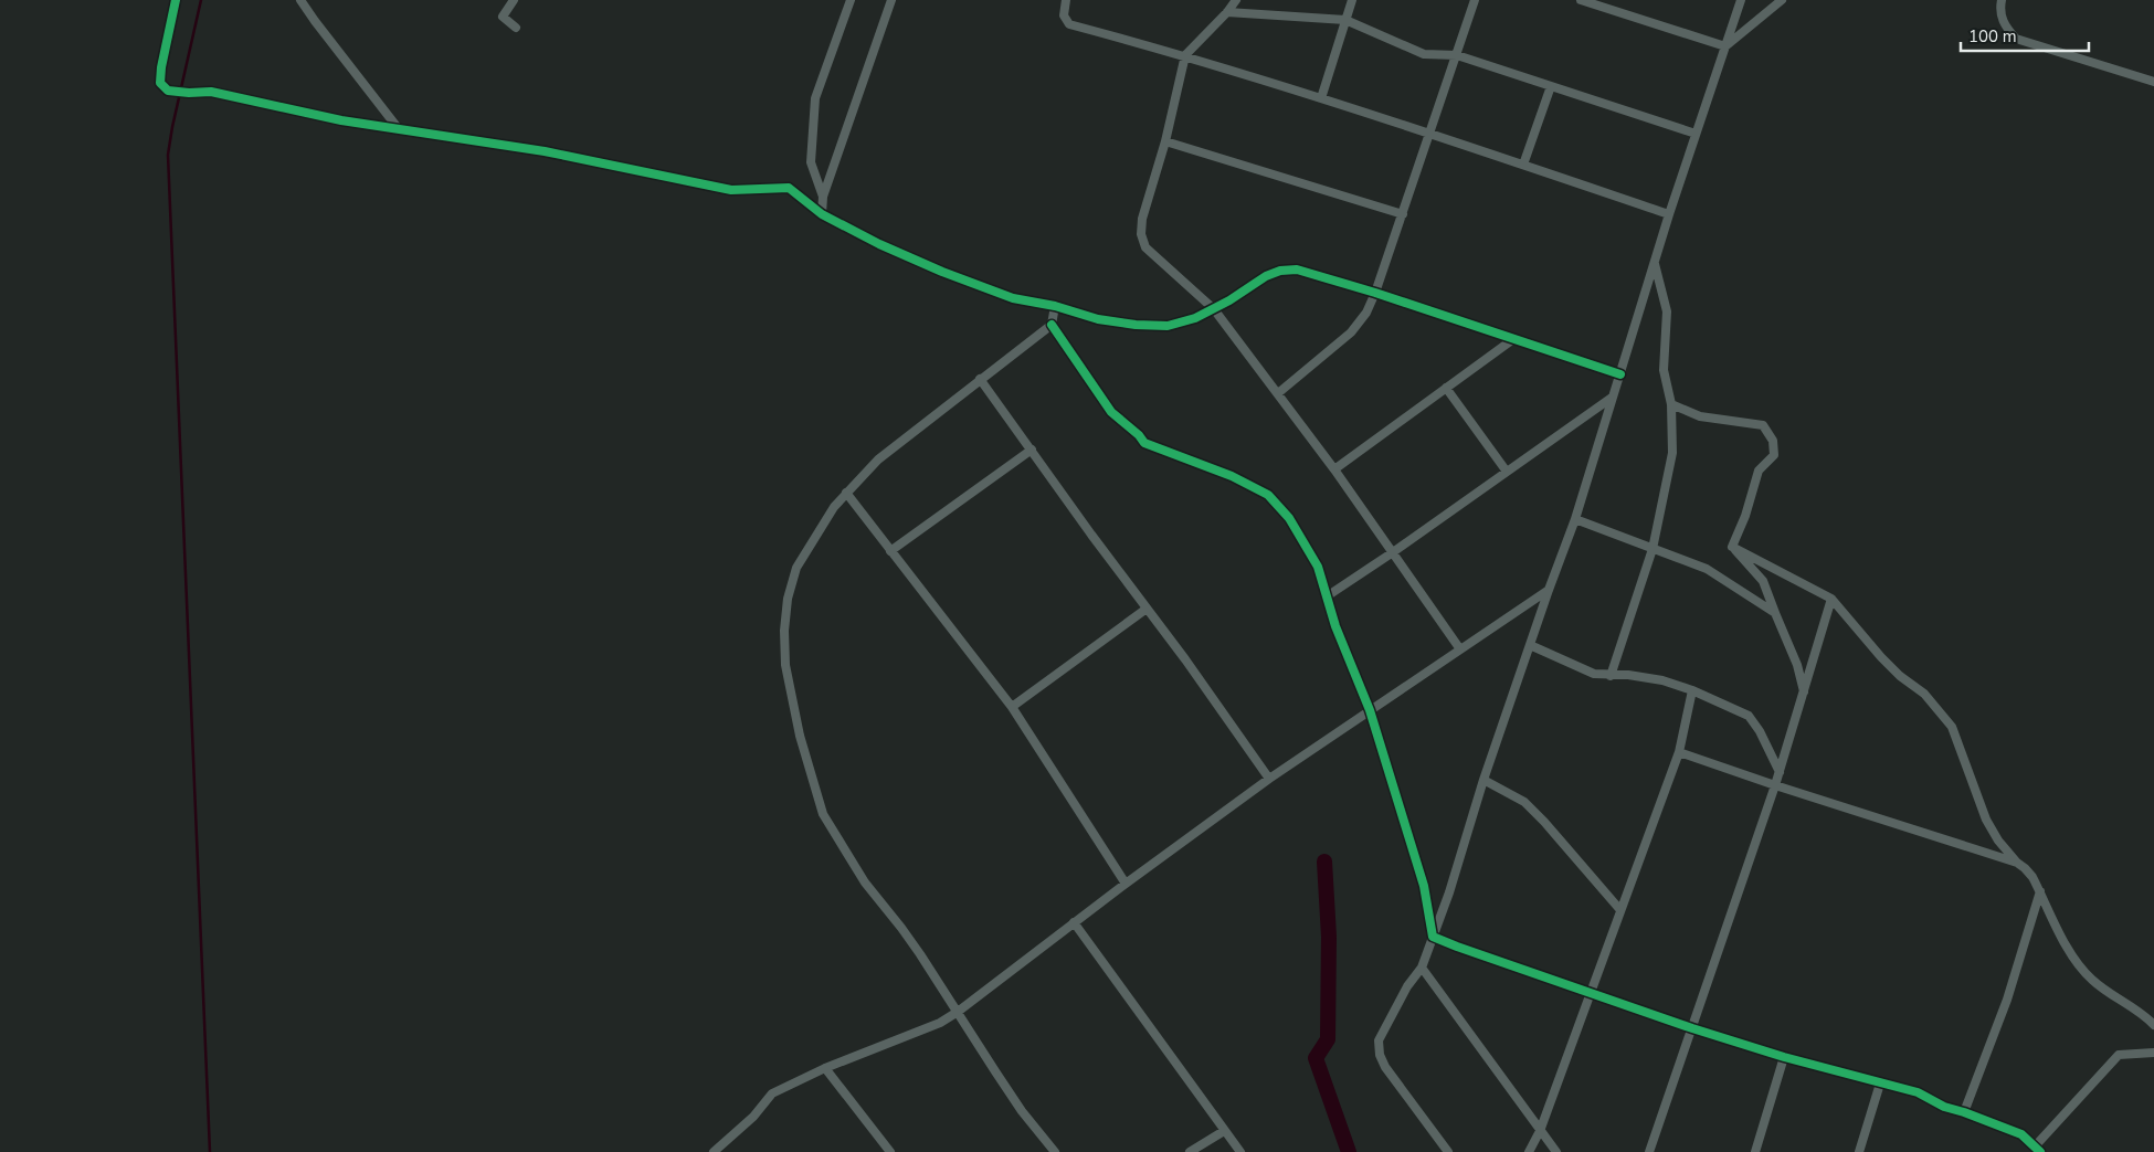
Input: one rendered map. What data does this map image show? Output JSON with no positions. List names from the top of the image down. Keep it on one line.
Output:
{"scale_bar":"100 m"}
